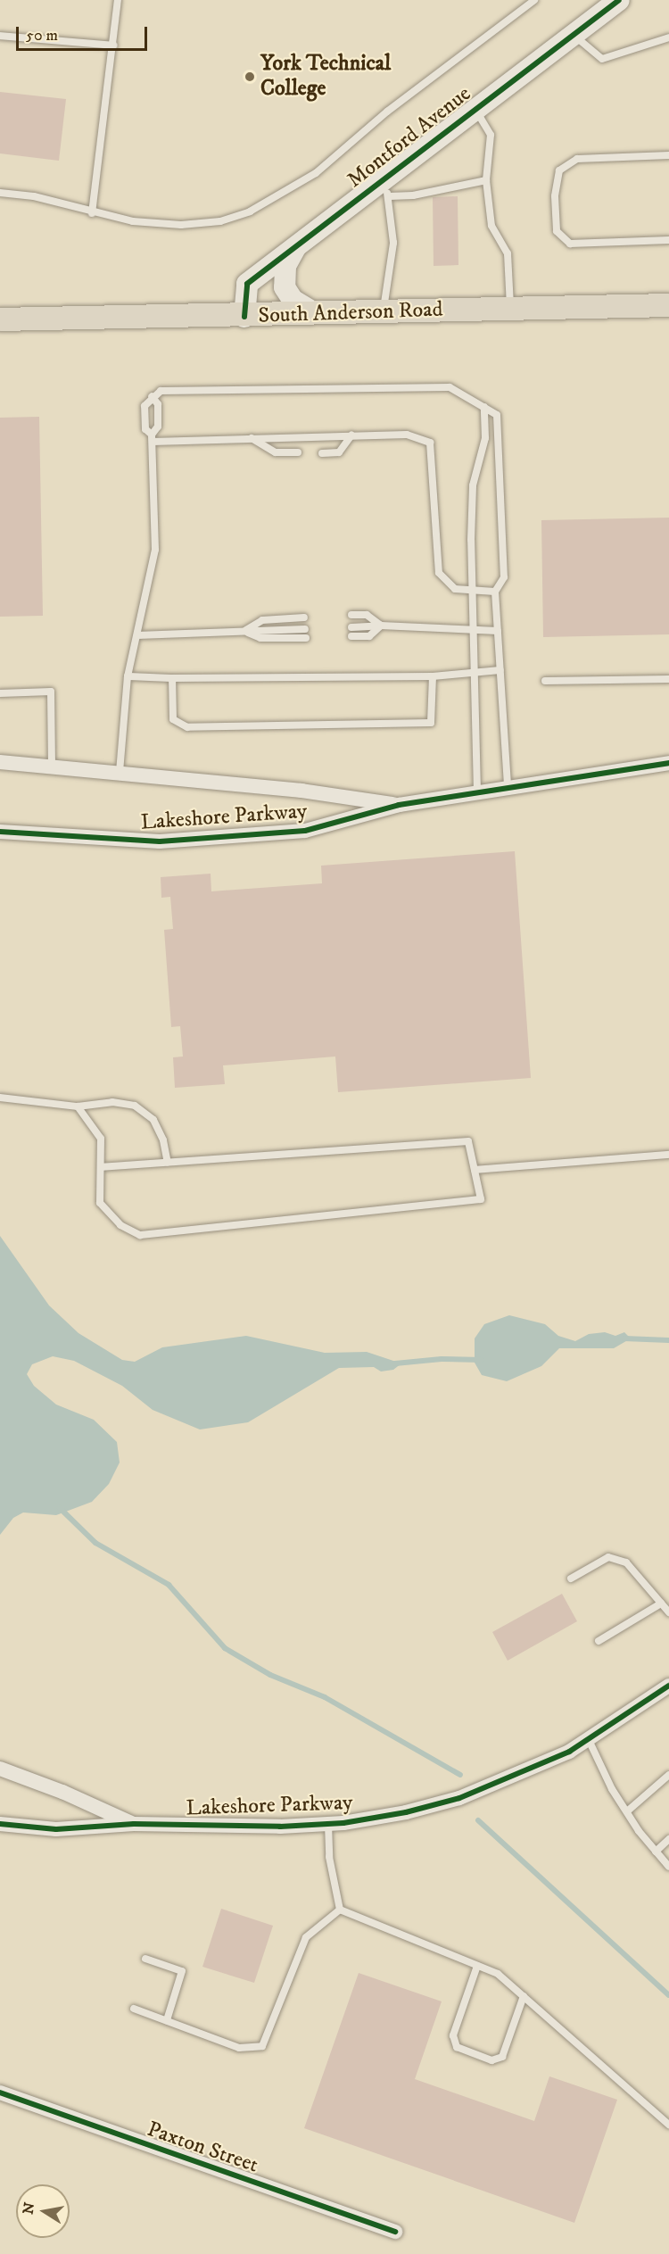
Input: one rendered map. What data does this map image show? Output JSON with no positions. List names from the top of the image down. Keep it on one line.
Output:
{"streets":{"main road":["South Anderson Road"],"street":["Montford Avenue","Lakeshore Parkway","Paxton Street"]},"crossings":[["Montford Avenue","South Anderson Road"]],"places":["York Technical College"],"scale_bar":"50 m","north":"left"}
